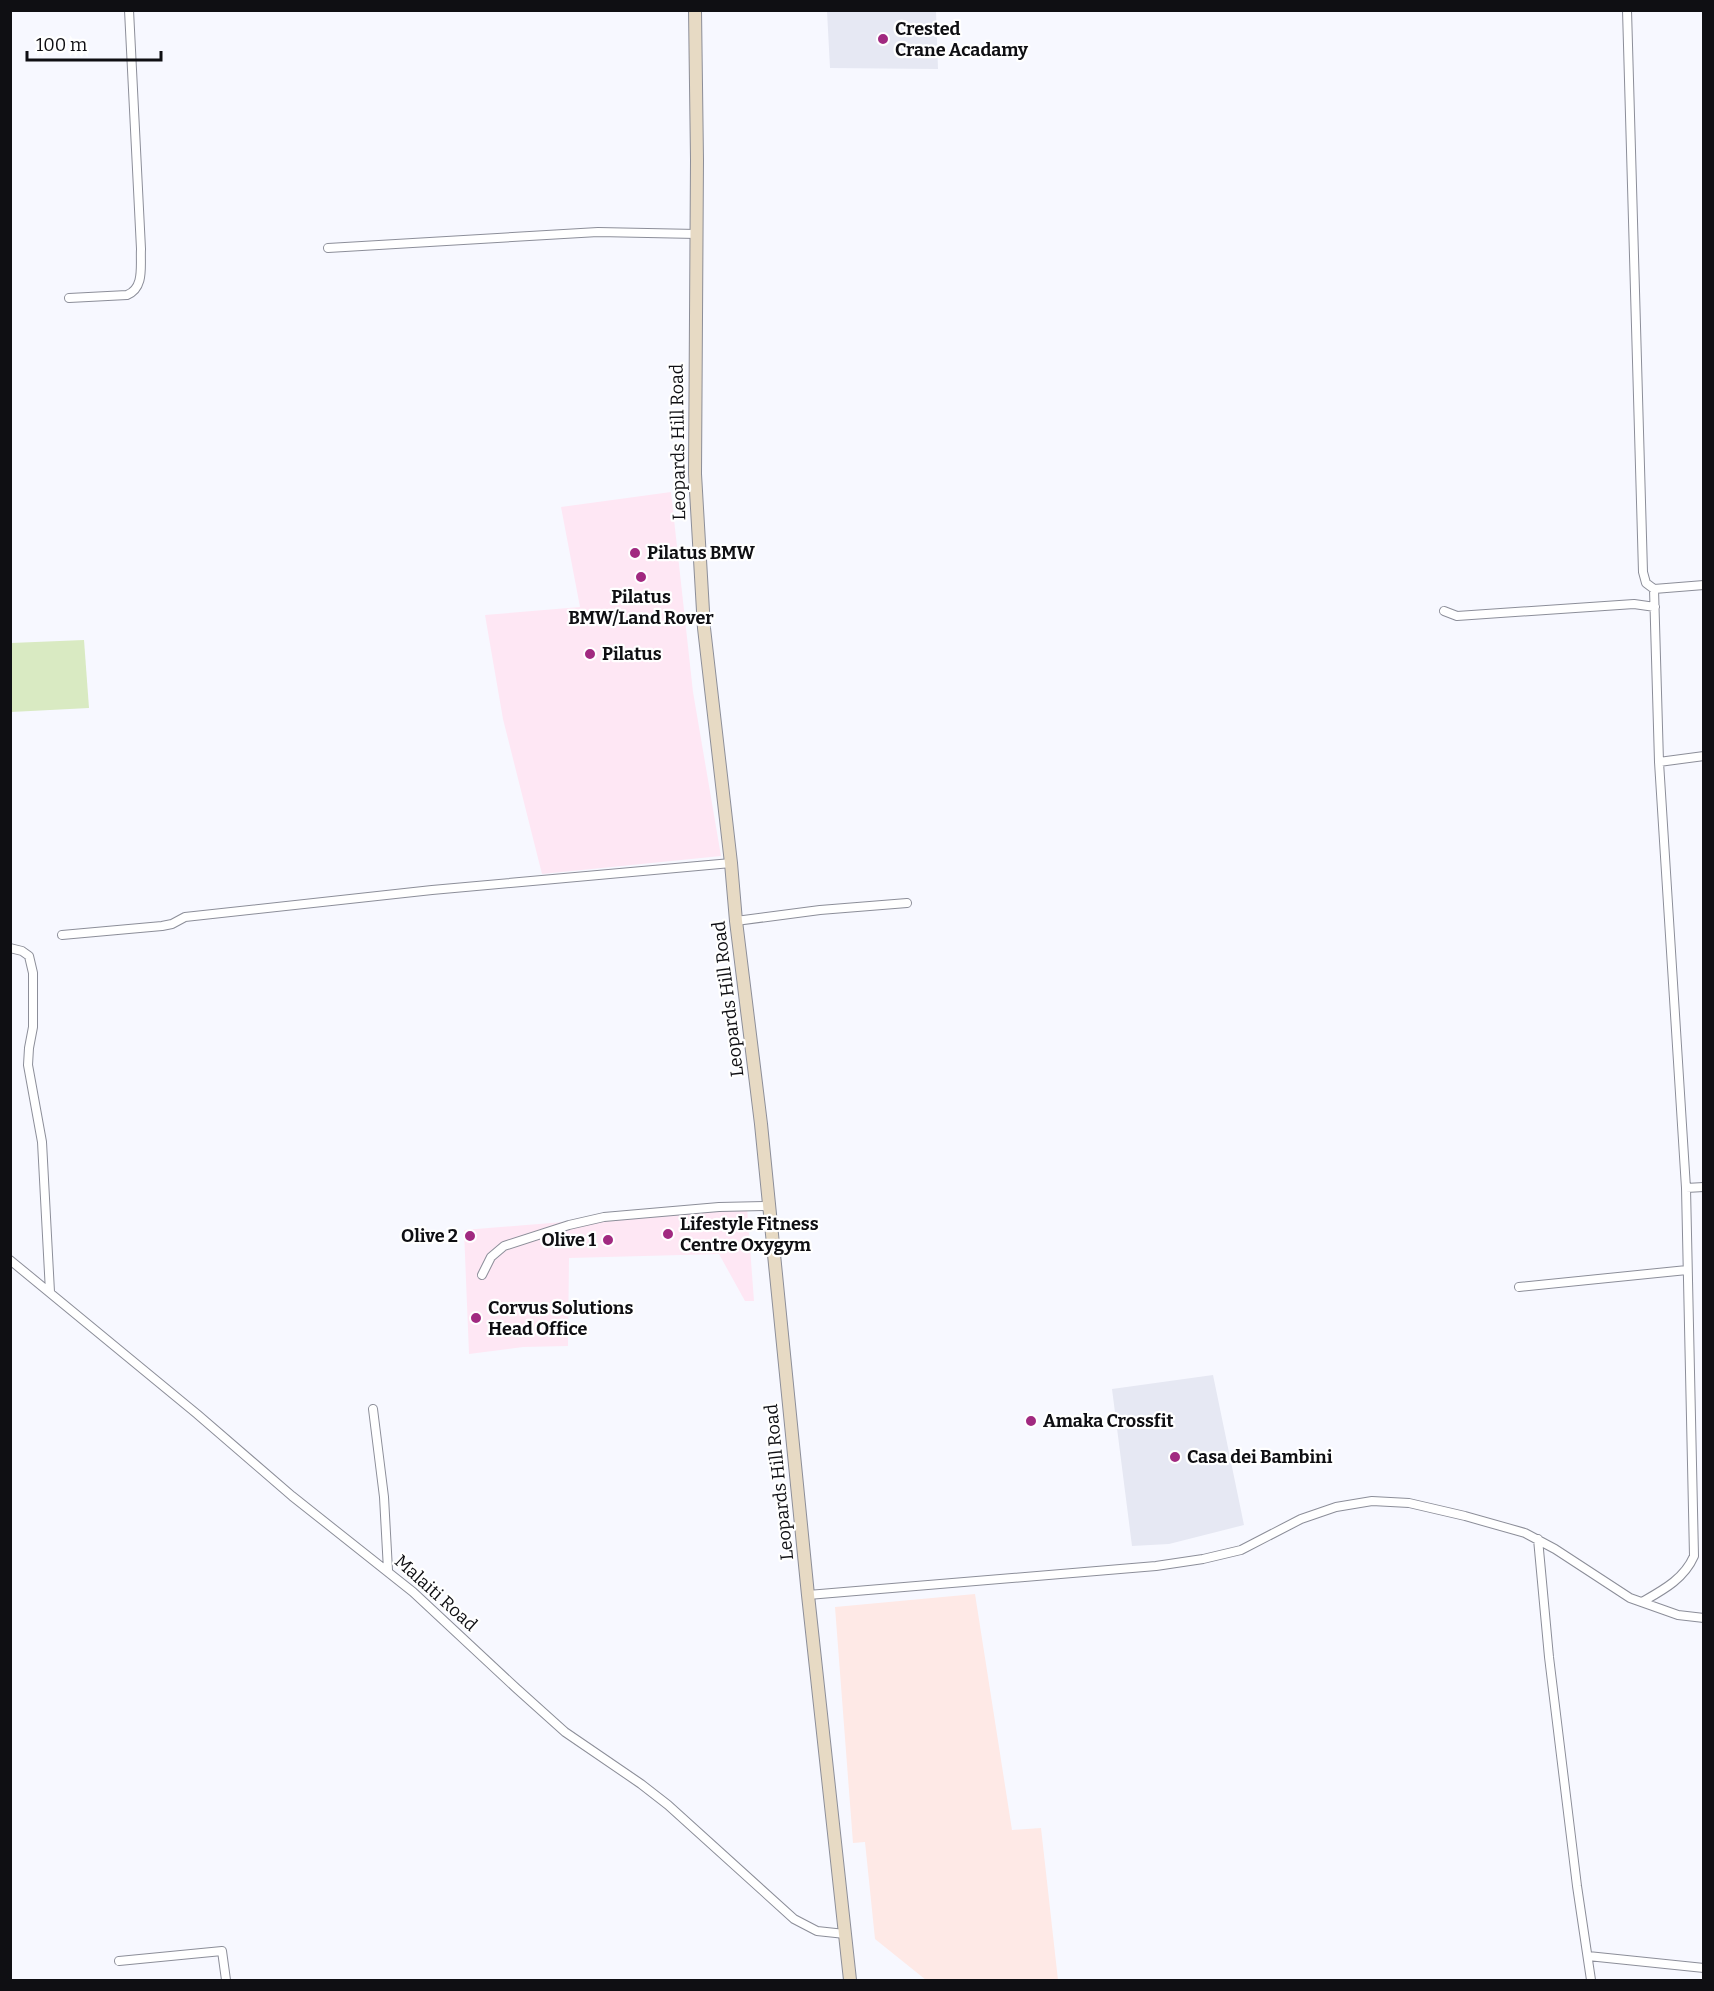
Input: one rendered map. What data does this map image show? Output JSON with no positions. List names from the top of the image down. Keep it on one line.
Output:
{"streets":{"main road":["Leopards Hill Road"],"street":["Malaiti Road"]},"crossings":[["Leopards Hill Road","Malaiti Road"]],"places":["Crested Crane Acadamy","Pilatus BMW","Pilatus BMW/Land Rover","Pilatus","Lifestyle Fitness Centre Oxygym","Olive 2","Olive 1","Corvus Solutions Head Office","Amaka Crossfit","Casa dei Bambini"],"scale_bar":"100 m"}
